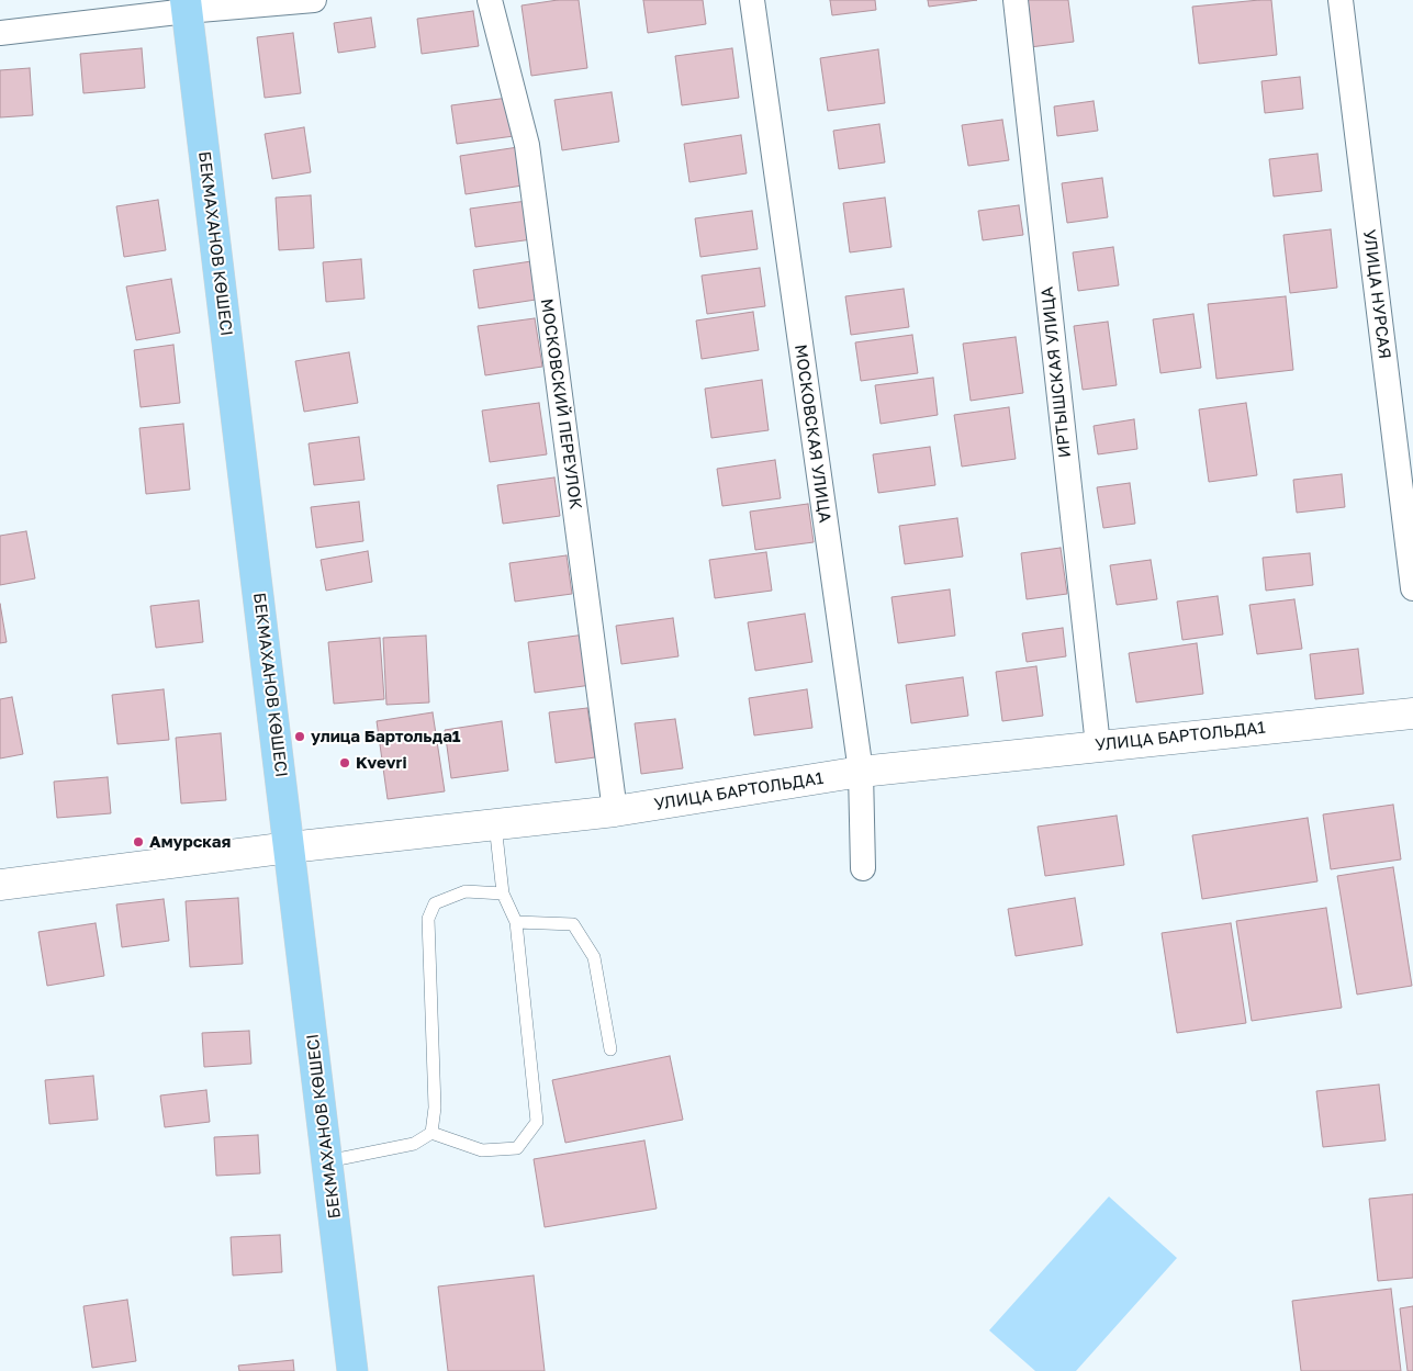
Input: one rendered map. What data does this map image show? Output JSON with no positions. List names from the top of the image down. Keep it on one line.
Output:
{"streets":{"main road":["БЕКМАХАНОВ КӨШЕСІ"],"street":["УЛИЦА НУРСАЯ","ИРТЫШСКАЯ УЛИЦА","МОСКОВСКИЙ ПЕРЕУЛОК","МОСКОВСКАЯ УЛИЦА","УЛИЦА БАРТОЛЬДА1"]},"crossings":[["БЕКМАХАНОВ КӨШЕСІ","УЛИЦА БАРТОЛЬДА1"],["ИРТЫШСКАЯ УЛИЦА","УЛИЦА БАРТОЛЬДА1"],["МОСКОВСКИЙ ПЕРЕУЛОК","УЛИЦА БАРТОЛЬДА1"],["МОСКОВСКАЯ УЛИЦА","УЛИЦА БАРТОЛЬДА1"]],"places":["улица Бартольда1","Kvevri","Амурская"]}
